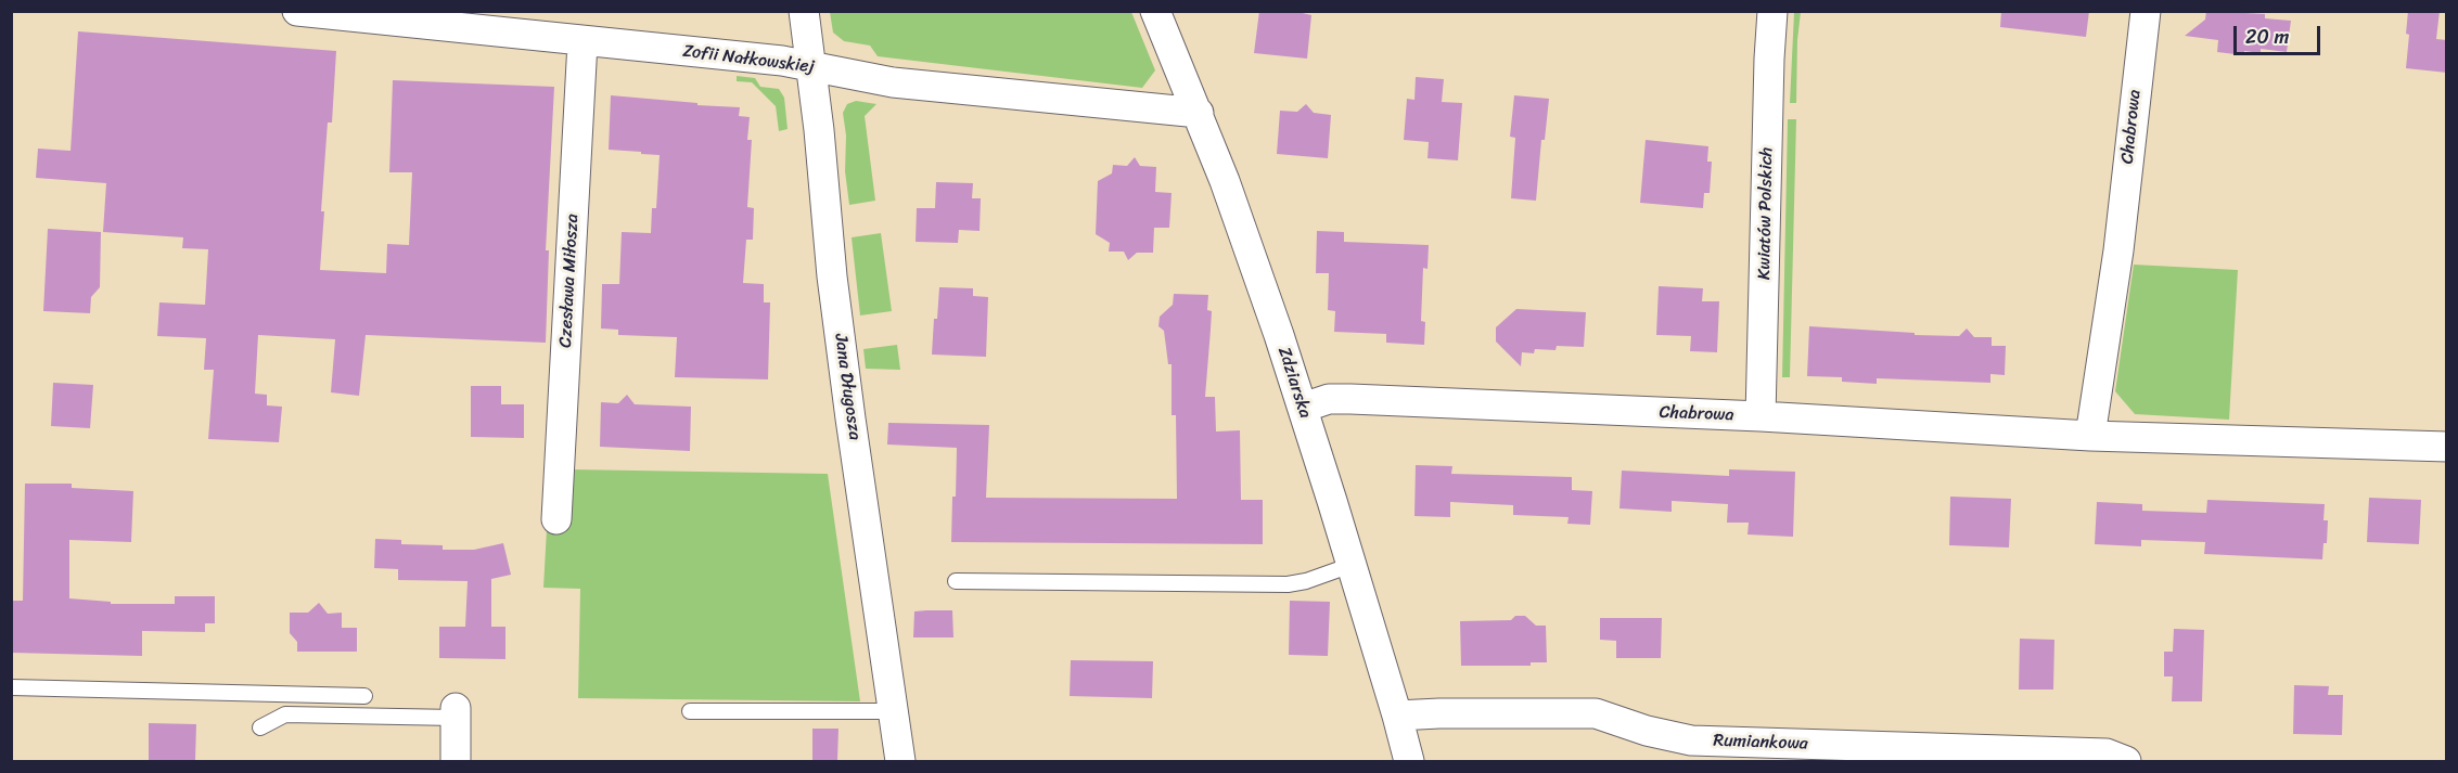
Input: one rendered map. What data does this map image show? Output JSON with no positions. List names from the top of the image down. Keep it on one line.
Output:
{"streets":{"street":["Zofii Nałkowskiej","Chabrowa","Kwiatów Polskich","Czesława Miłosza","Zdziarska","Jana Długosza","Rumiankowa"]},"crossings":[["Zofii Nałkowskiej","Czesława Miłosza"],["Zofii Nałkowskiej","Zdziarska"],["Zofii Nałkowskiej","Jana Długosza"],["Chabrowa","Kwiatów Polskich"],["Chabrowa","Zdziarska"],["Zdziarska","Rumiankowa"]],"scale_bar":"20 m"}
